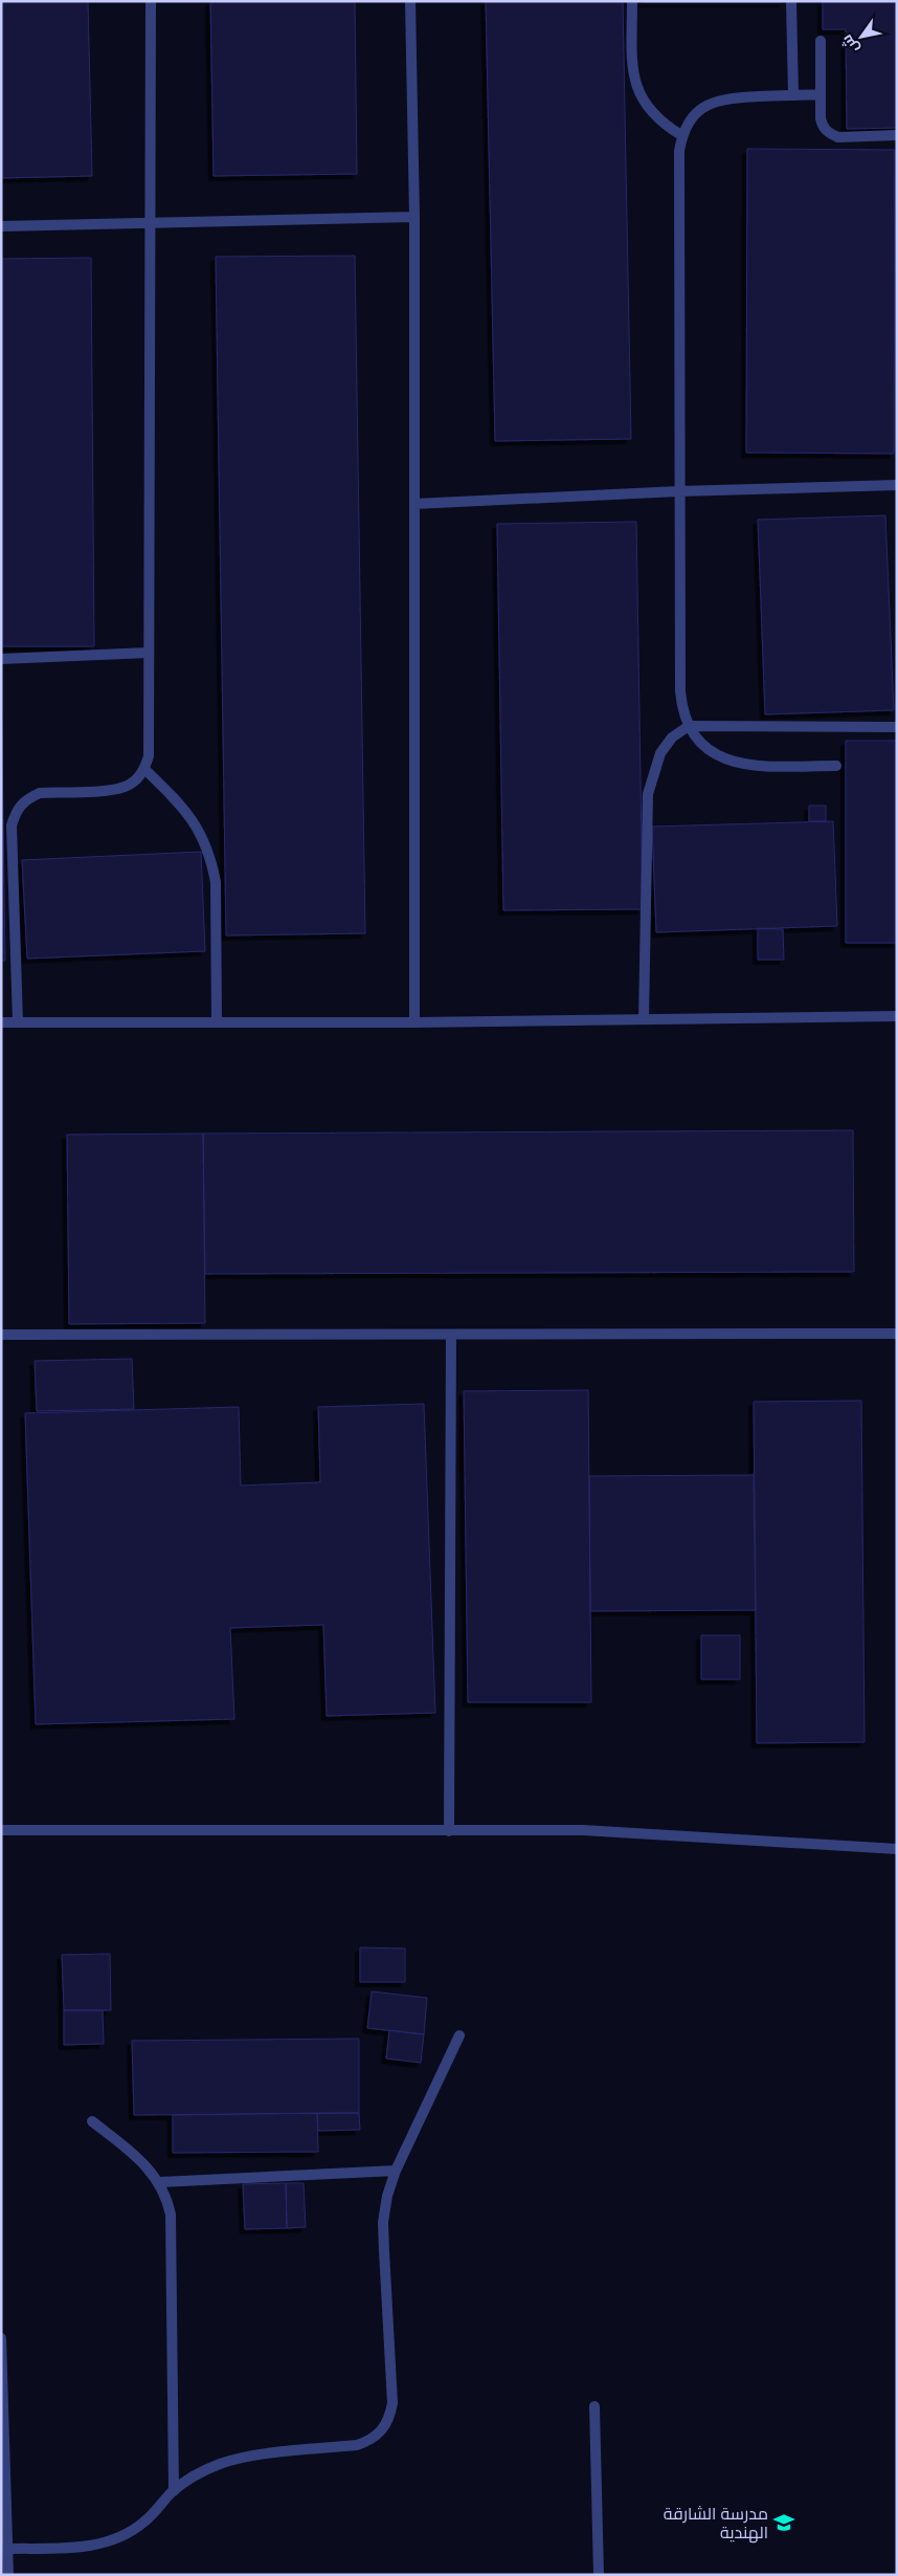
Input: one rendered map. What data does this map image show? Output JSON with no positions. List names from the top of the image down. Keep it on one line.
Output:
{"places":{"school or university":["مدرسة الشارقة الهندية"]},"north":"bottom left"}
